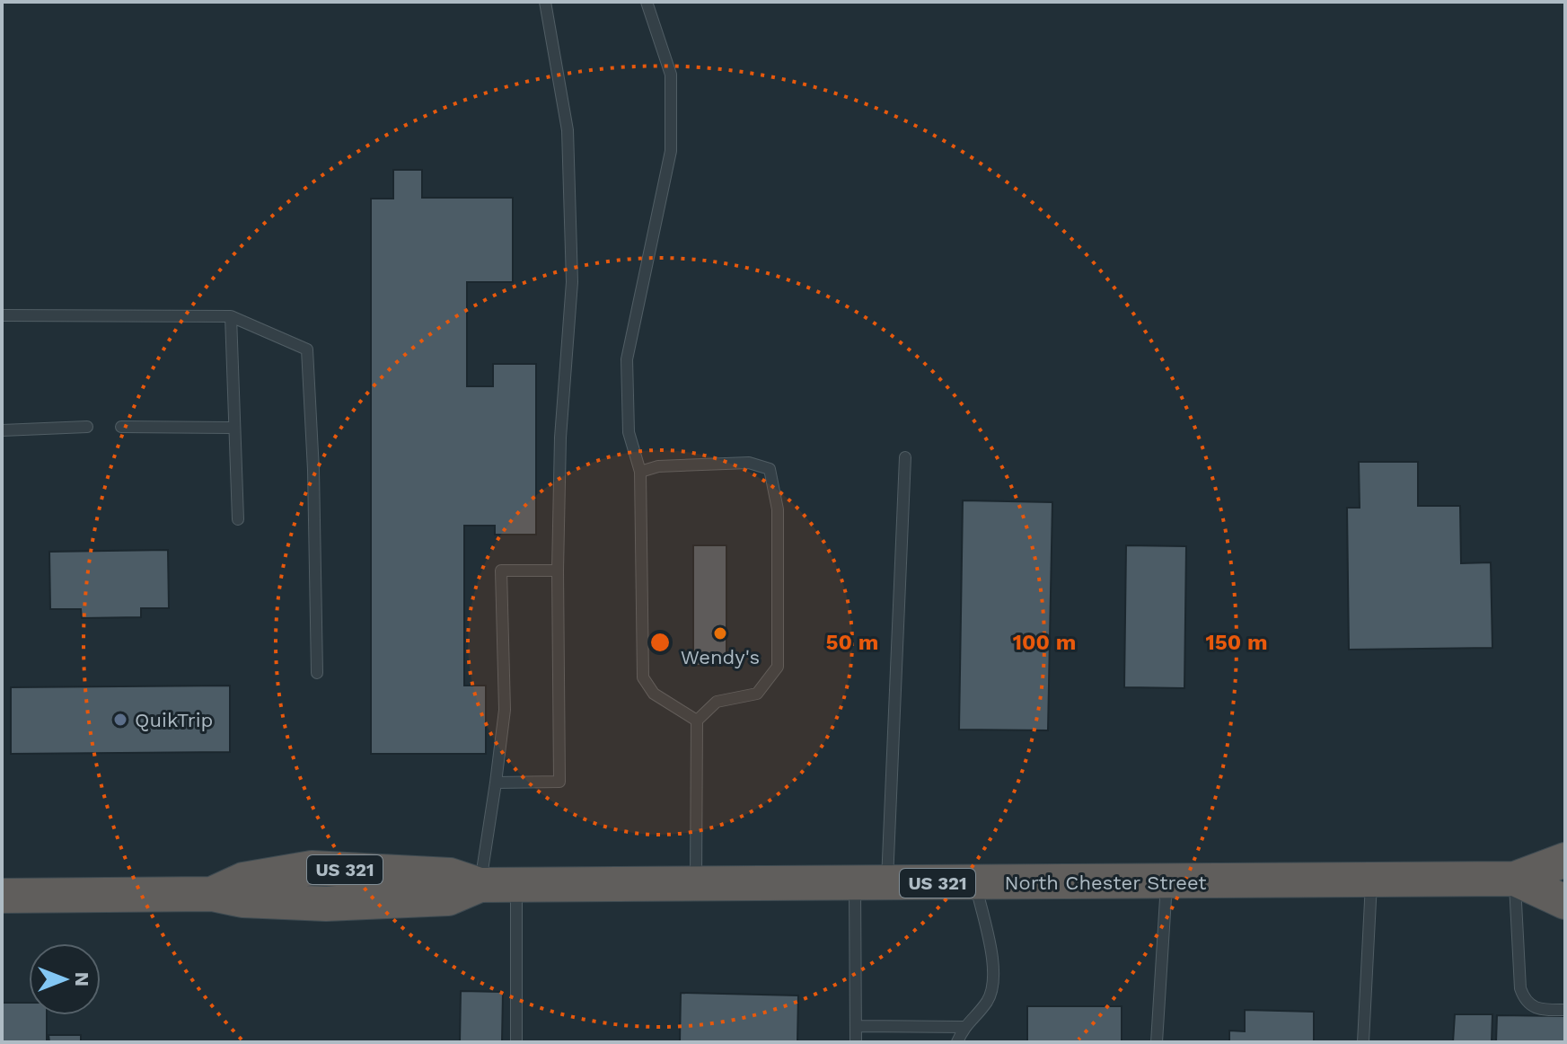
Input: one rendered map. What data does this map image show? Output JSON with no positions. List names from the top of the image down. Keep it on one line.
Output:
{"streets":{"highway":["US 321","North Chester Street"]},"places":["Wendy's","QuikTrip"],"north":"right","rings":["50 m","100 m","150 m"]}
